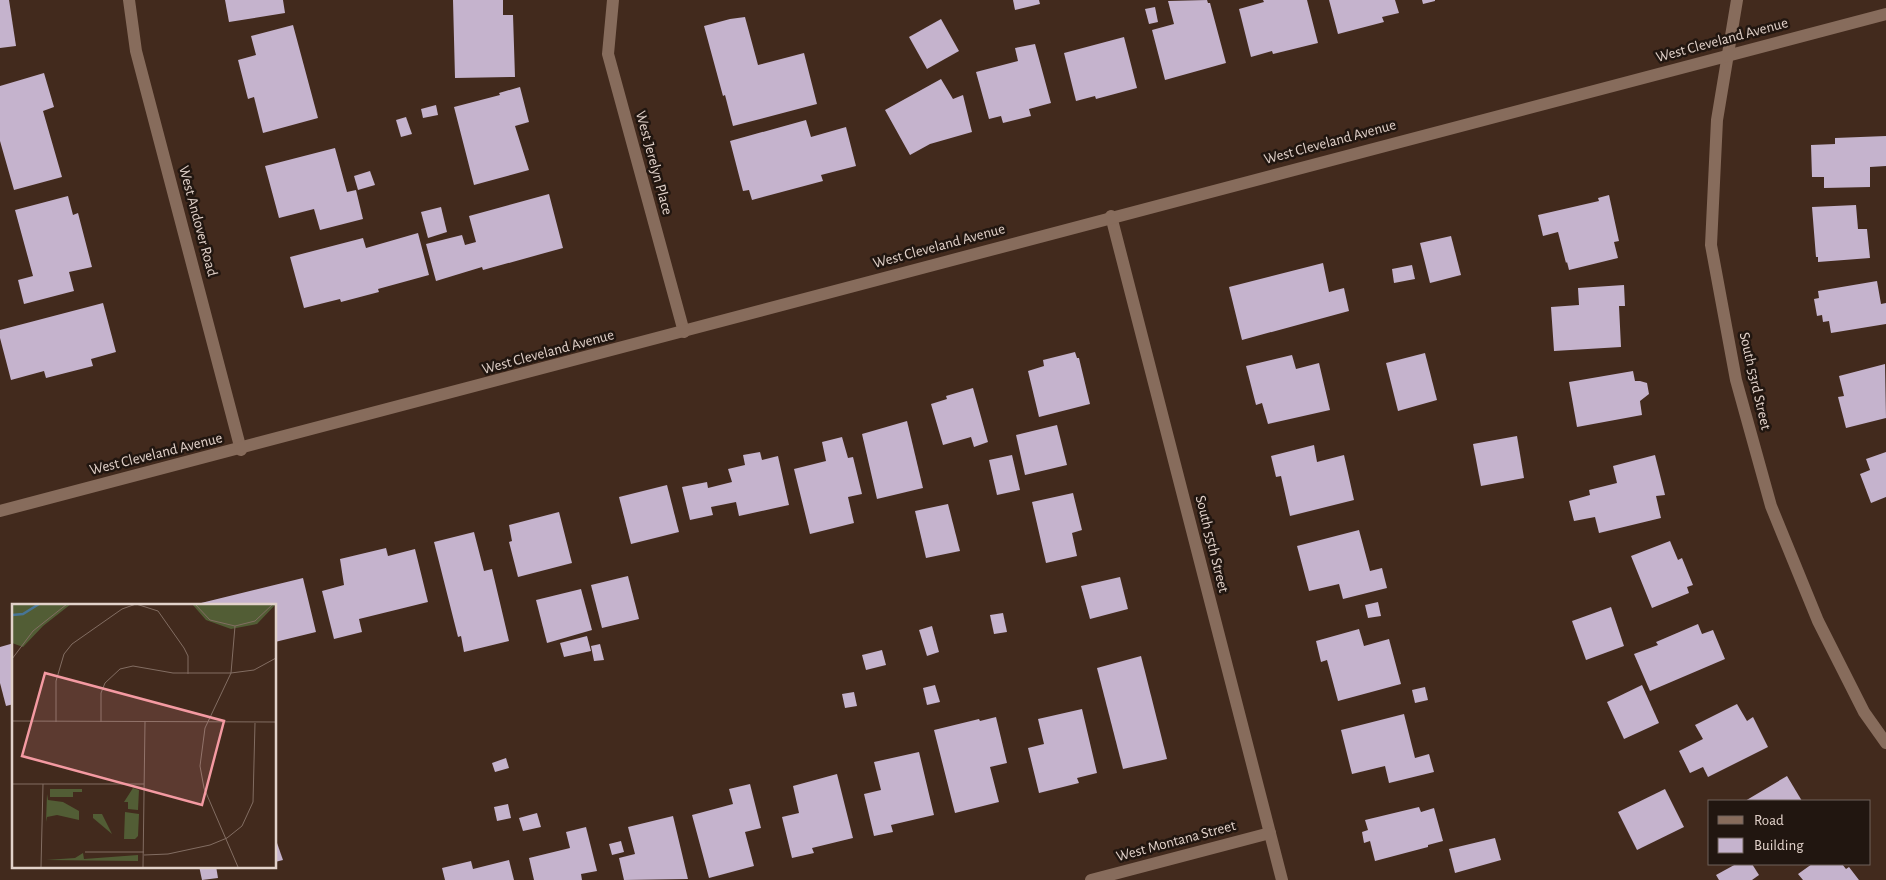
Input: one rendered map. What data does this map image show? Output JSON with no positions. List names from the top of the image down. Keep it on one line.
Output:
{"streets":{"street":["West Cleveland Avenue","West Jerelyn Place","West Andover Road","South 53rd Street","South 55th Street","West Montana Street"]},"crossings":[["West Cleveland Avenue","West Jerelyn Place"],["West Cleveland Avenue","West Andover Road"],["West Cleveland Avenue","South 53rd Street"],["West Cleveland Avenue","South 55th Street"],["South 55th Street","West Montana Street"]],"legend":["Road","Building"]}
